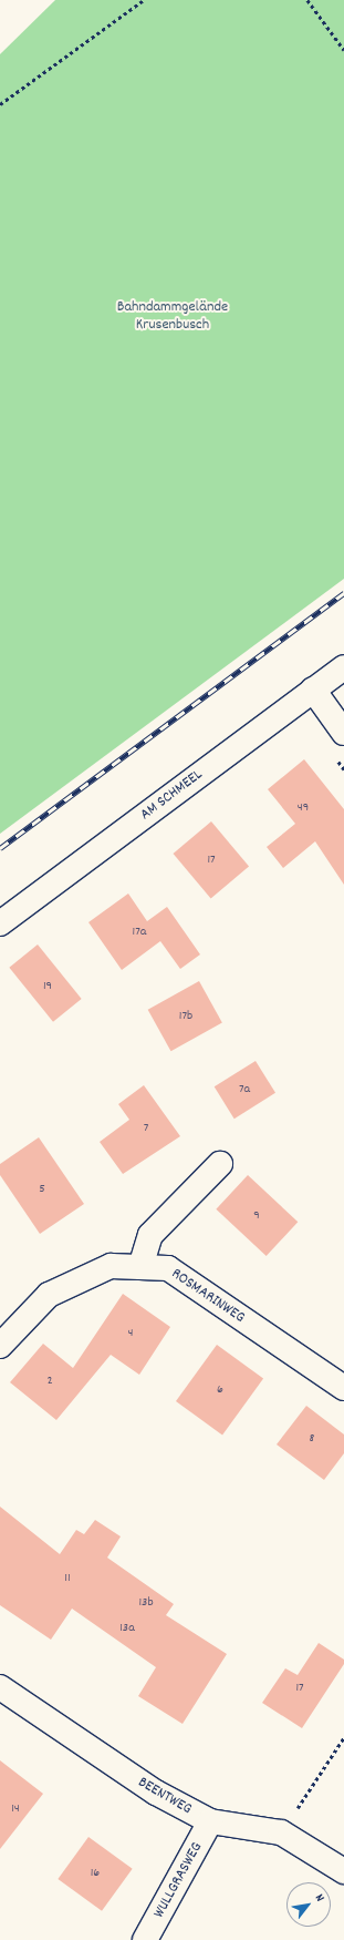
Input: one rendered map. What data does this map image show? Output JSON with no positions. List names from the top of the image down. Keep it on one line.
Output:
{"streets":{"street":["AM SCHMEEL","ROSMARINWEG","BEENTWEG","WULLGRASWEG"]},"crossings":[["BEENTWEG","WULLGRASWEG"]],"parks":["Bahndammgelände Krusenbusch"],"house_numbers":["49","17","17a","19","17b","7a","7","5","9","4","2","6","8","11","13b","13a","17","14","16"],"north":"top right"}
